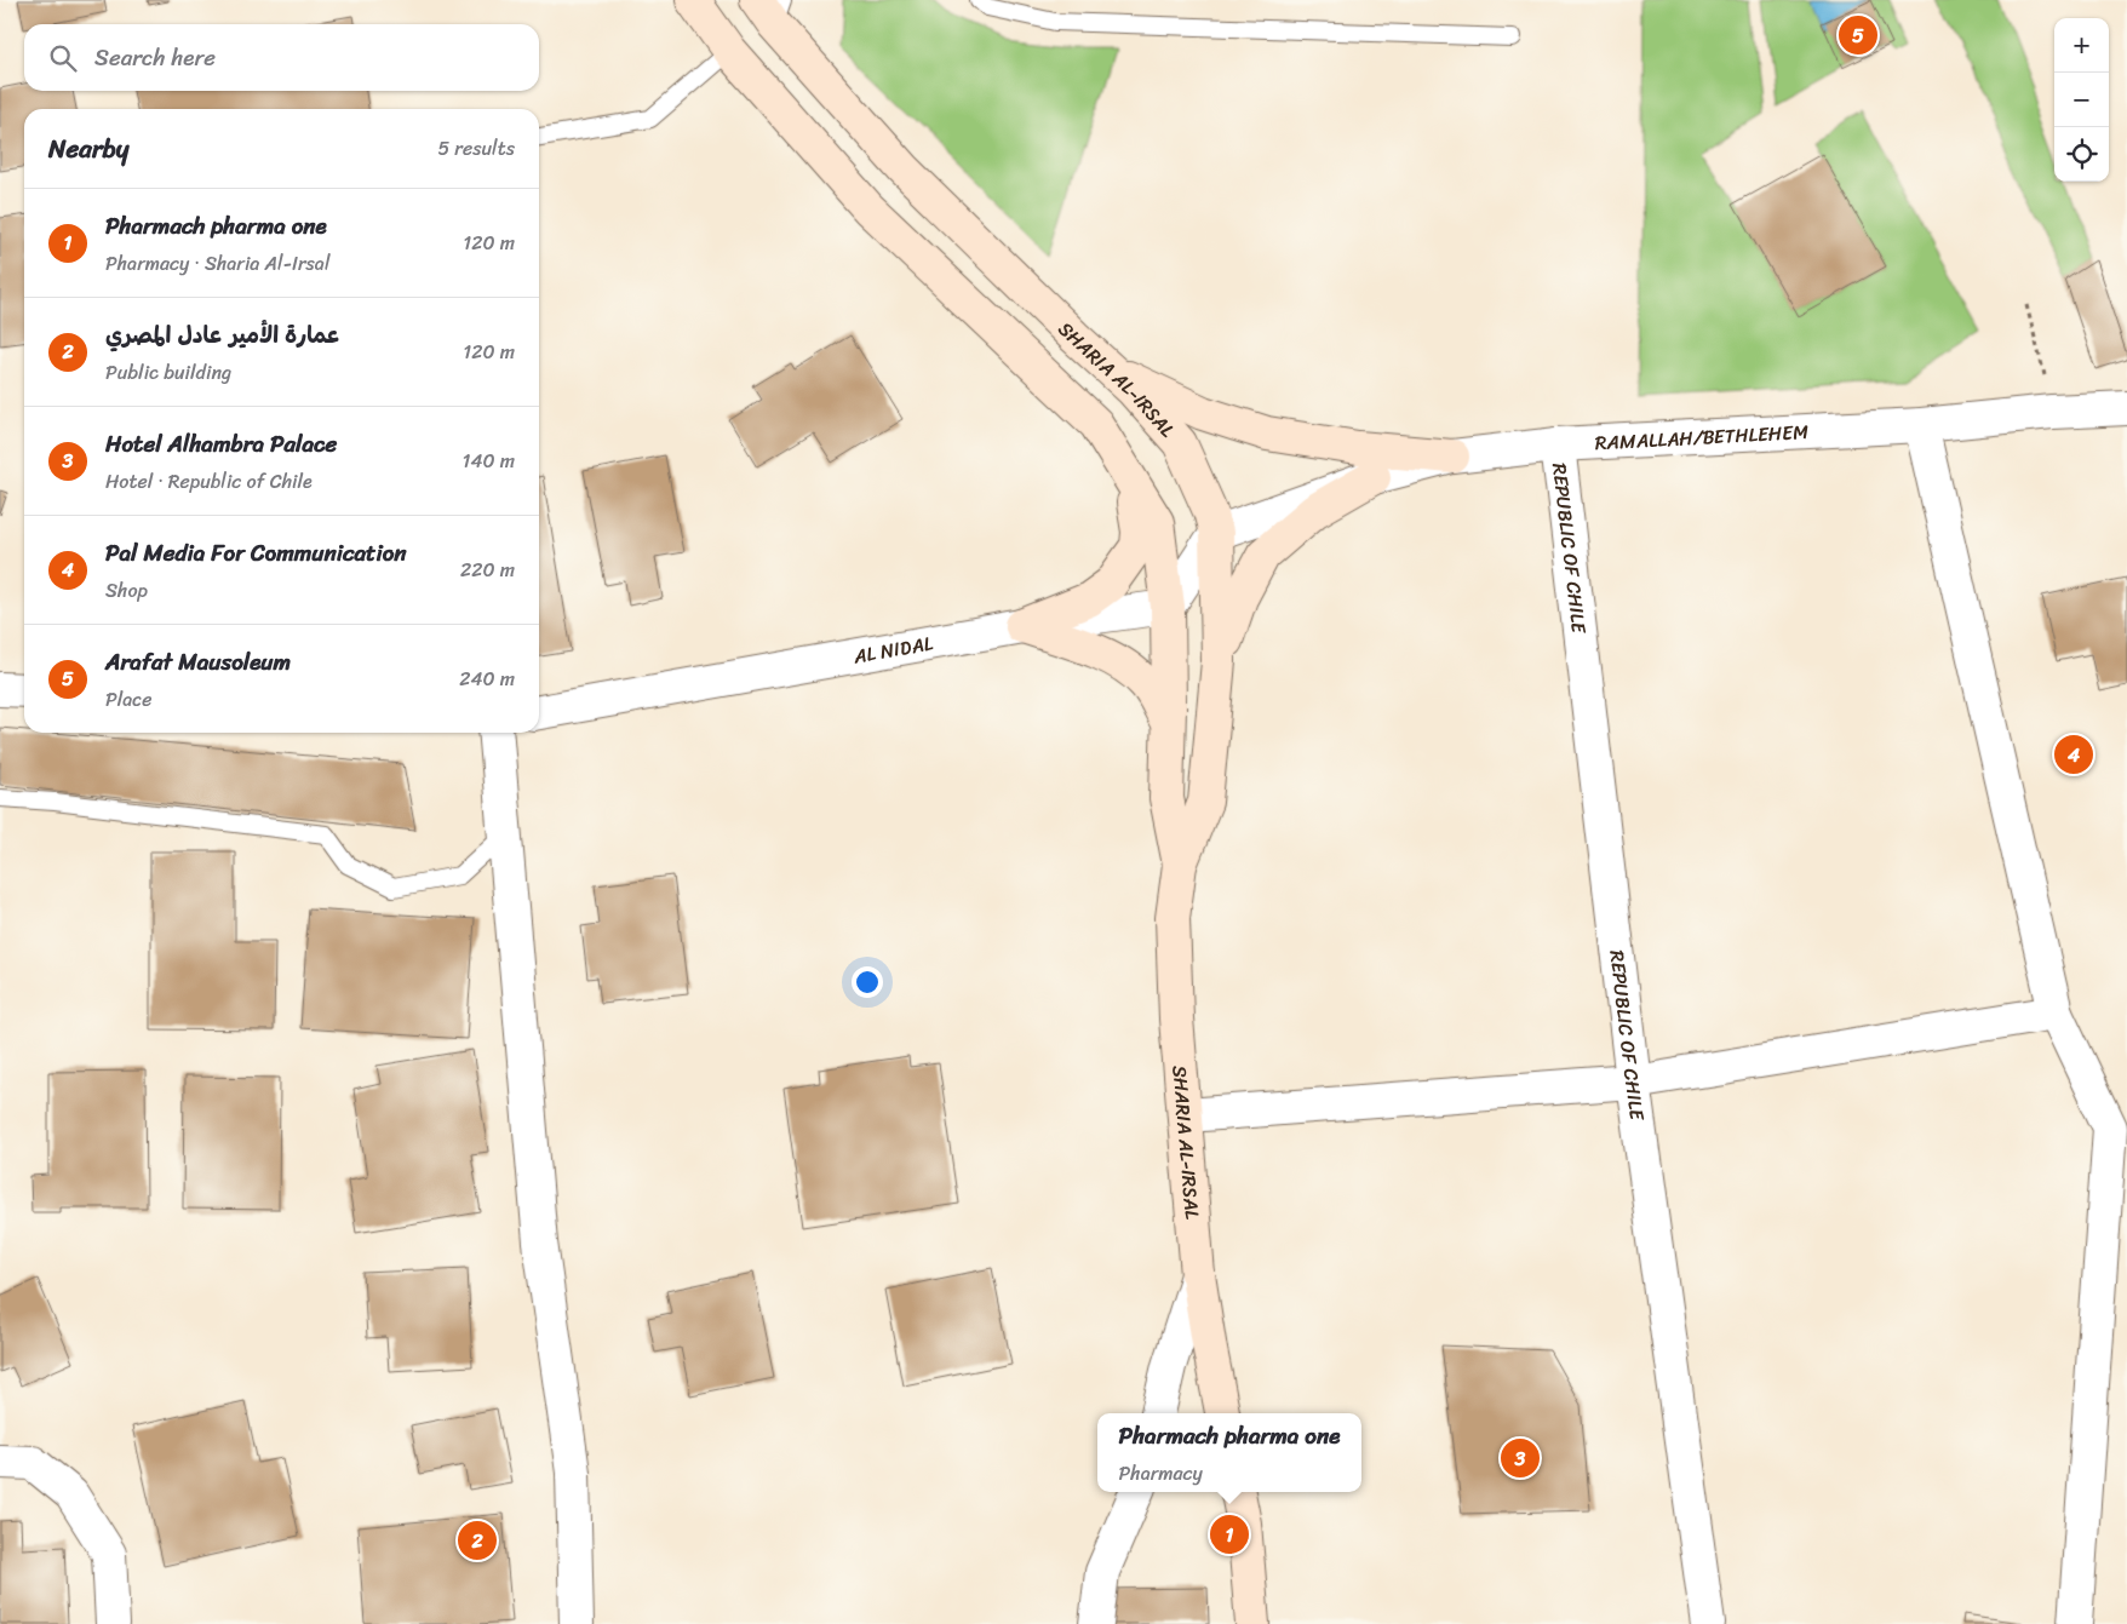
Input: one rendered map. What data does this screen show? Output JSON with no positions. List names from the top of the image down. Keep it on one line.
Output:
{"streets":{"main road":["SHARIA AL-IRSAL"],"street":["RAMALLAH/BETHLEHEM","REPUBLIC OF CHILE","AL NIDAL"]},"crossings":[["SHARIA AL-IRSAL","RAMALLAH/BETHLEHEM"],["SHARIA AL-IRSAL","AL NIDAL"],["RAMALLAH/BETHLEHEM","REPUBLIC OF CHILE"]],"page":{"pins":["5","4","3","1","2"],"map_buttons":["+","−"],"search":"Search here","heading":["Nearby","5 results"],"list":[{"mark":"1","name":"Pharmach pharma one","note":"Pharmacy · Sharia Al-Irsal","value":"120 m"},{"mark":"2","name":"عمارة الأمير عادل المصري","note":"Public building","value":"120 m"},{"mark":"3","name":"Hotel Alhambra Palace","note":"Hotel · Republic of Chile","value":"140 m"},{"mark":"4","name":"Pal Media For Communication","note":"Shop","value":"220 m"},{"mark":"5","name":"Arafat Mausoleum","note":"Place","value":"240 m"}],"popup":["Pharmach pharma one","Pharmacy"]}}
